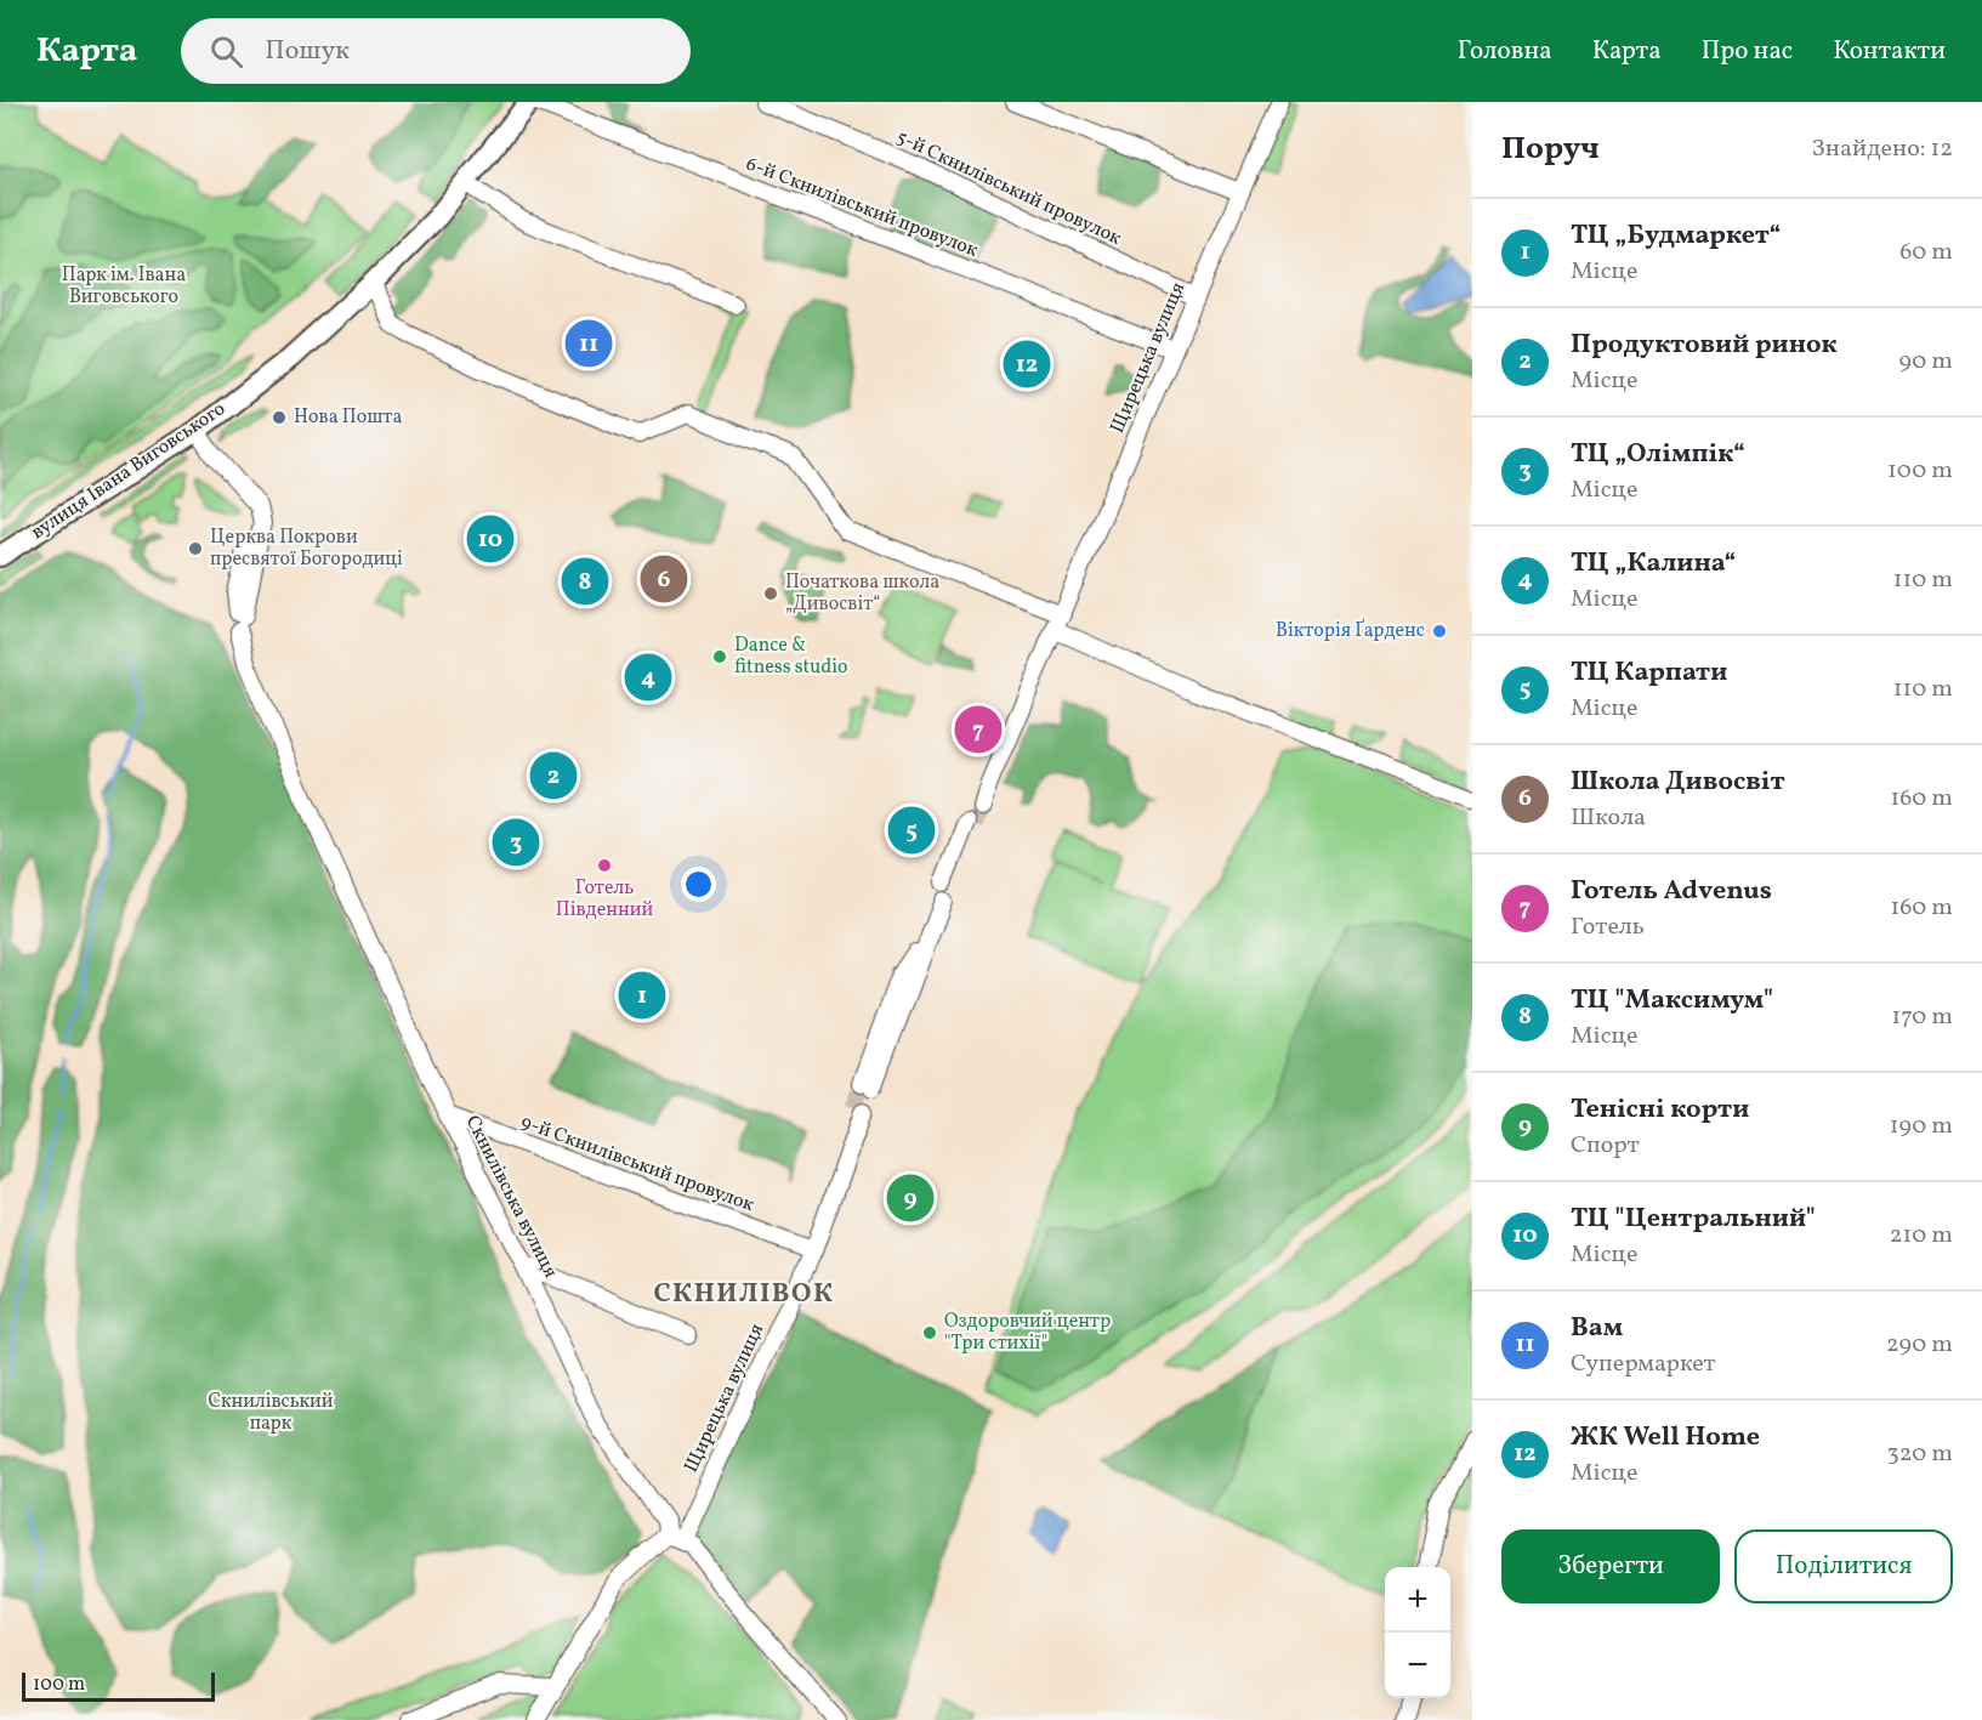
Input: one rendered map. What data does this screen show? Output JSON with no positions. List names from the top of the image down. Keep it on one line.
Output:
{"streets":{"main road":["вулиця Івана Виговського"],"street":["5-й Скнилівський провулок","6-й Скнилівський провулок","Щирецька вулиця","9-й Скнилівський провулок","Скнилівська вулиця"]},"crossings":[["5-й Скнилівський провулок","Щирецька вулиця"],["6-й Скнилівський провулок","Щирецька вулиця"],["Щирецька вулиця","9-й Скнилівський провулок"],["Щирецька вулиця","Скнилівська вулиця"],["вулиця Івана Виговського","Скнилівська вулиця"],["9-й Скнилівський провулок","Скнилівська вулиця"]],"districts":["СКНИЛІВОК"],"parks":["Парк ім. Івана Виговського","Скнилівський парк"],"places":["Нова Пошта","Церква Покрови пресвятої Богородиці","Початкова школа „Дивосвіт“","Вікторія Ґарденс","Dance & fitness studio","Готель Південний","Оздоровчий центр \"Три стихії\""],"scale_bar":"100 m","page":{"header":"Карта","search":"Пошук","nav":["Головна","Карта","Про нас","Контакти"],"heading":["Поруч","Знайдено: 12"],"list":[{"mark":"1","name":"ТЦ „Будмаркет“","note":"Місце","value":"60 m"},{"mark":"2","name":"Продуктовий ринок","note":"Місце","value":"90 m"},{"mark":"3","name":"ТЦ „Олімпік“","note":"Місце","value":"100 m"},{"mark":"4","name":"ТЦ „Калина“","note":"Місце","value":"110 m"},{"mark":"5","name":"ТЦ Карпати","note":"Місце","value":"110 m"},{"mark":"6","name":"Школа Дивосвіт","note":"Школа","value":"160 m"},{"mark":"7","name":"Готель Advenus","note":"Готель","value":"160 m"},{"mark":"8","name":"ТЦ \"Максимум\"","note":"Місце","value":"170 m"},{"mark":"9","name":"Тенісні корти","note":"Спорт","value":"190 m"},{"mark":"10","name":"ТЦ \"Центральний\"","note":"Місце","value":"210 m"},{"mark":"11","name":"Вам","note":"Супермаркет","value":"290 m"},{"mark":"12","name":"ЖК Well Home","note":"Місце","value":"320 m"}],"pins":["11","12","10","6","8","4","7","2","5","3","1","9"],"buttons":["Зберегти","Поділитися"],"map_buttons":["+","−"],"scale":"100 m"}}
